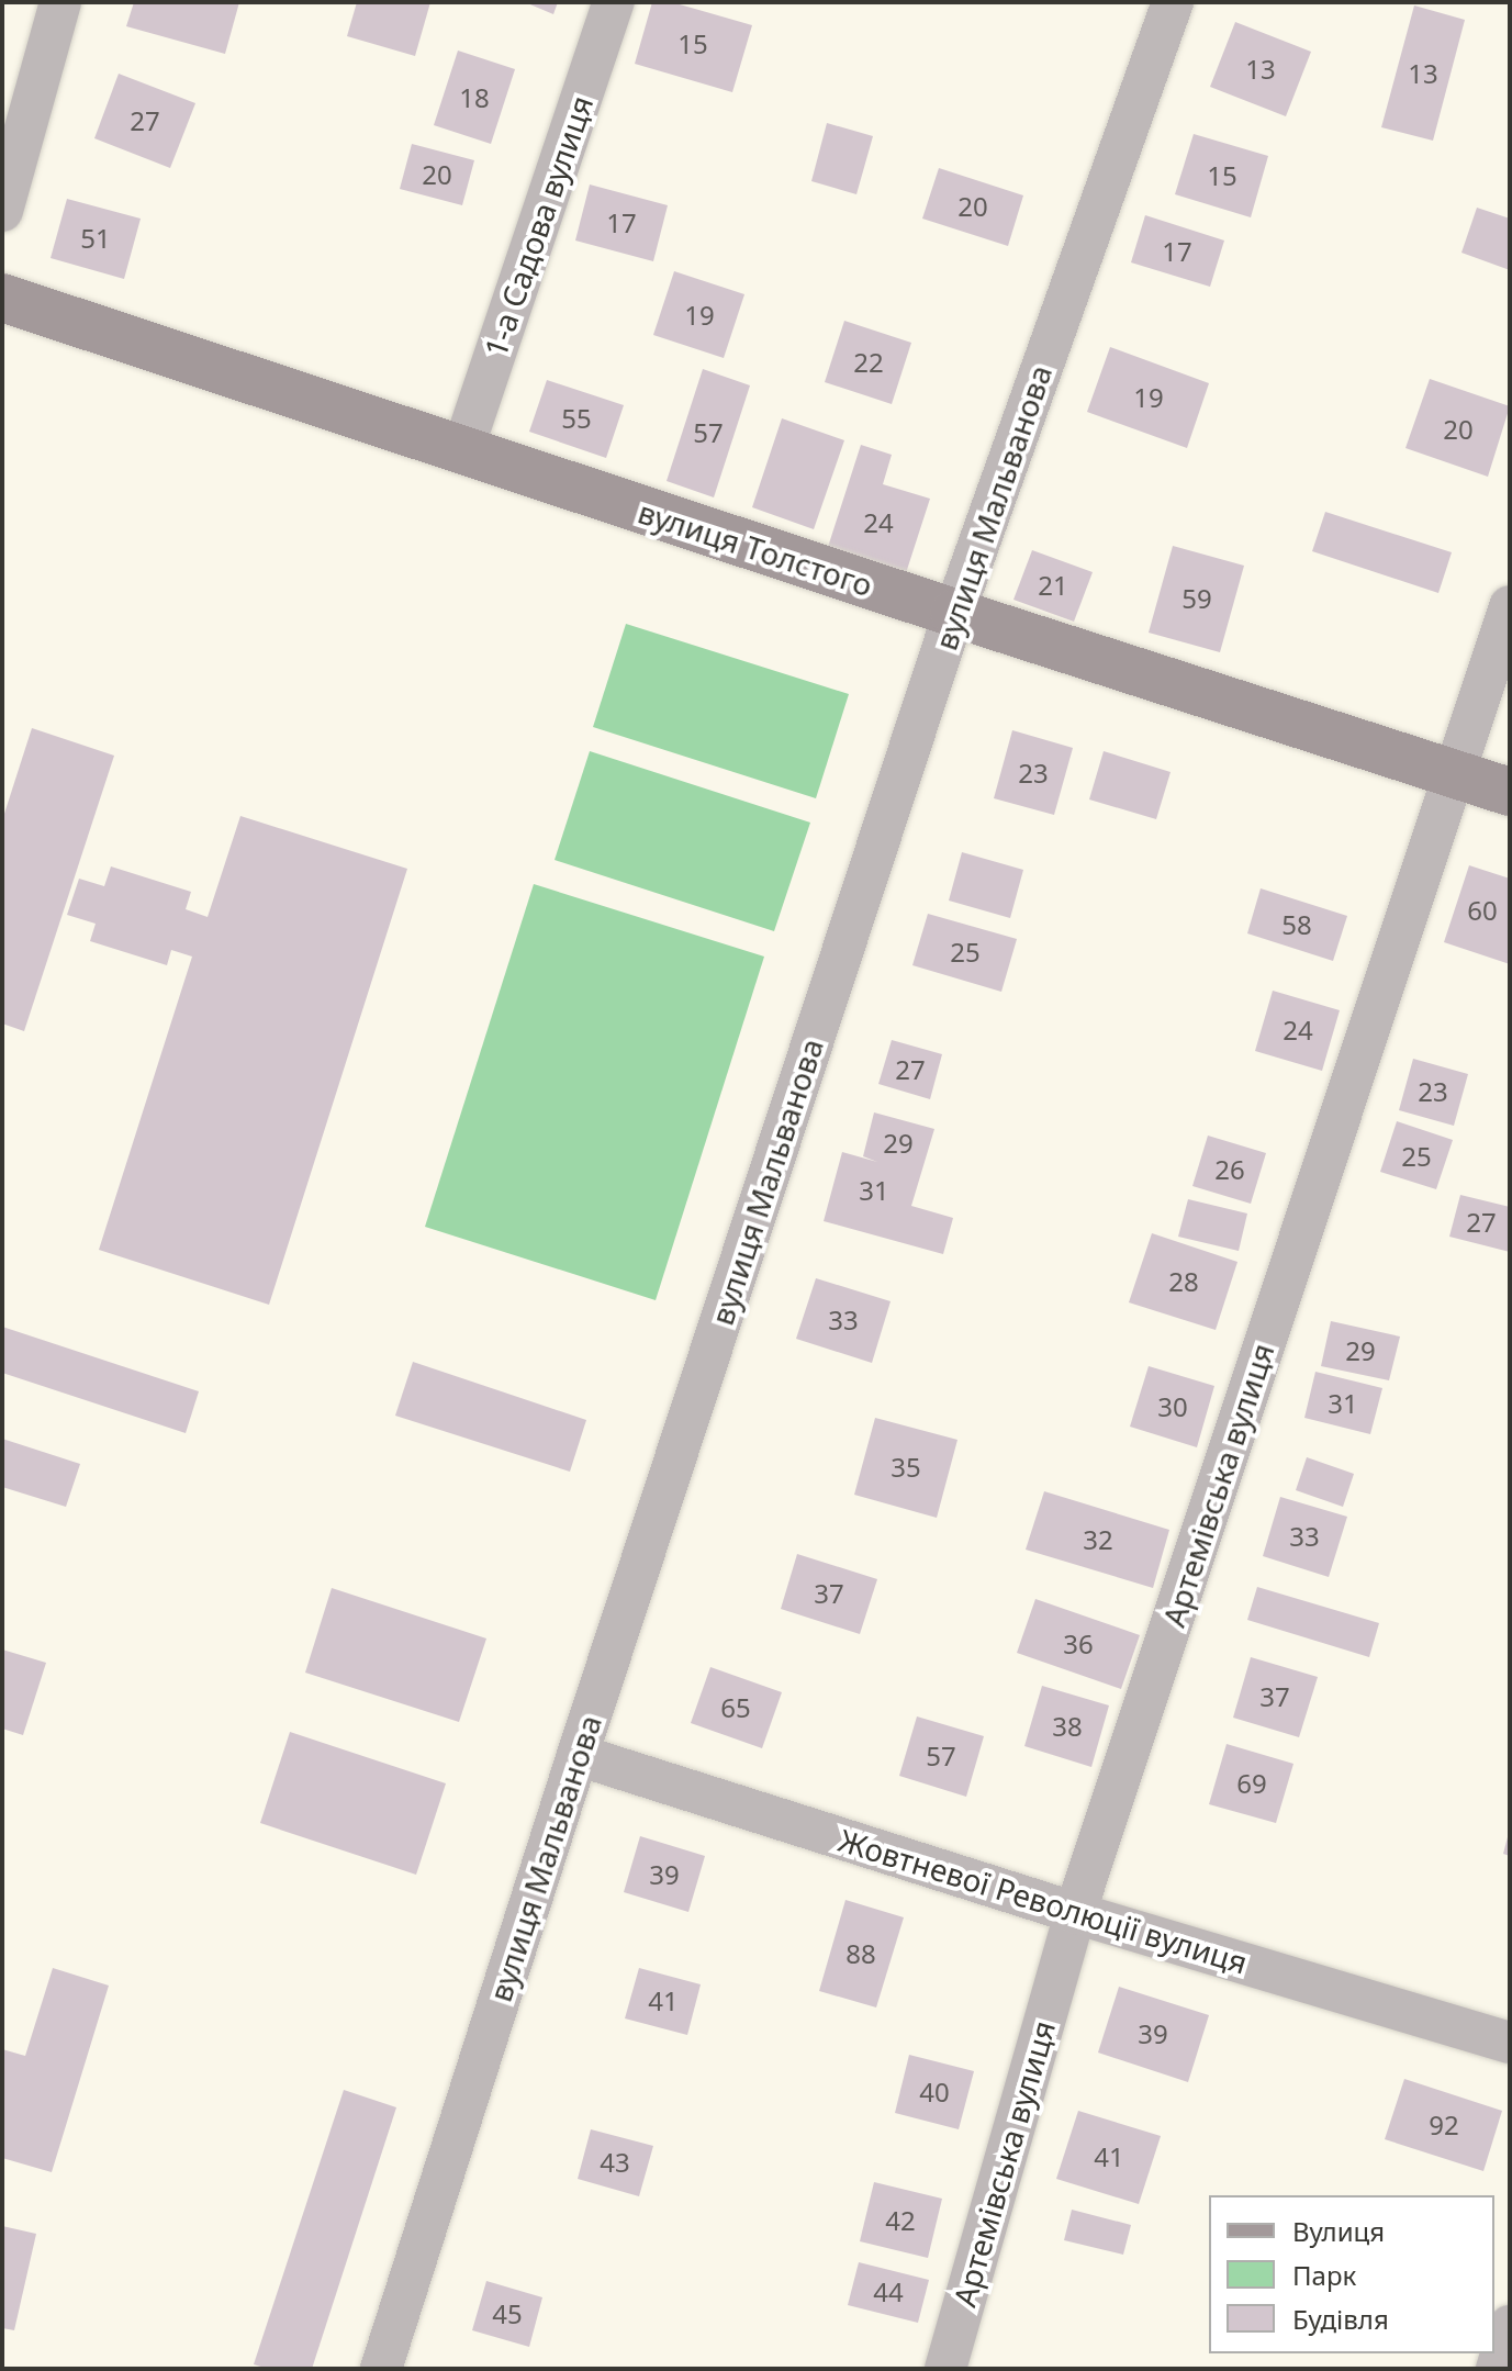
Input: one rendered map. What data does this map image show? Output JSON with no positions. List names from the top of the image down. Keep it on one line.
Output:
{"streets":{"street":["1-а Садова вулиця","вулиця Мальванова","вулиця Толстого","Артемівська вулиця","Жовтневої Революції вулиця"]},"crossings":[["1-а Садова вулиця","вулиця Толстого"],["вулиця Мальванова","вулиця Толстого"],["вулиця Мальванова","Жовтневої Революції вулиця"],["вулиця Толстого","Артемівська вулиця"],["Артемівська вулиця","Жовтневої Революції вулиця"]],"house_numbers":["15","13","13","18","27","20","15","20","17","51","17","19","22","19","55","20","57","24","21","59","23","60","58","25","24","27","23","29","25","26","31","27","28","33","29","31","30","35","33","32","37","36","37","65","38","57","69","39","88","41","39","40","92","41","43","42","44","45"],"legend":["Вулиця","Парк","Будівля"]}
